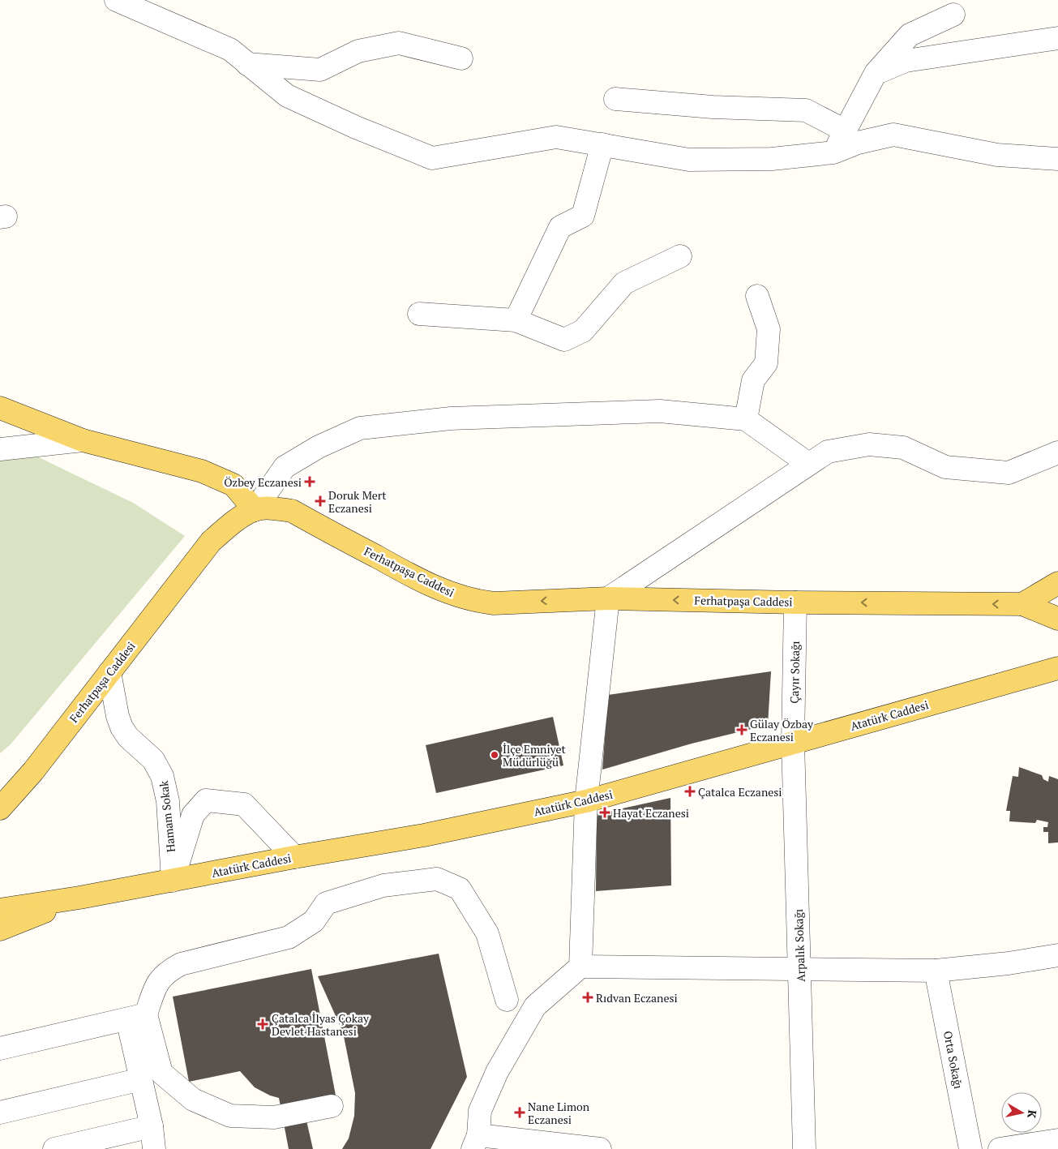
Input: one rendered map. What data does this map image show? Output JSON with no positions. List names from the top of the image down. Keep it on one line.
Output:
{"streets":{"main road":["Ferhatpaşa Caddesi","Atatürk Caddesi"],"street":["Çayır Sokağı","Hamam Sokak","Arpalık Sokağı","Orta Sokağı"]},"crossings":[["Ferhatpaşa Caddesi","Çayır Sokağı"],["Ferhatpaşa Caddesi","Hamam Sokak"],["Çayır Sokağı","Atatürk Caddesi"],["Çayır Sokağı","Arpalık Sokağı"],["Atatürk Caddesi","Hamam Sokak"],["Atatürk Caddesi","Arpalık Sokağı"]],"one_way":["Ferhatpaşa Caddesi"],"places":{"health":["Özbey Eczanesi","Doruk Mert Eczanesi","Gülay Özbay Eczanesi","Çatalca Eczanesi","Hayat Eczanesi","Rıdvan Eczanesi","Çatalca İlyas Çokay Devlet Hastanesi","Nane Limon Eczanesi"],"other":["İlçe Emniyet Müdürlüğü"]},"north":"right"}
